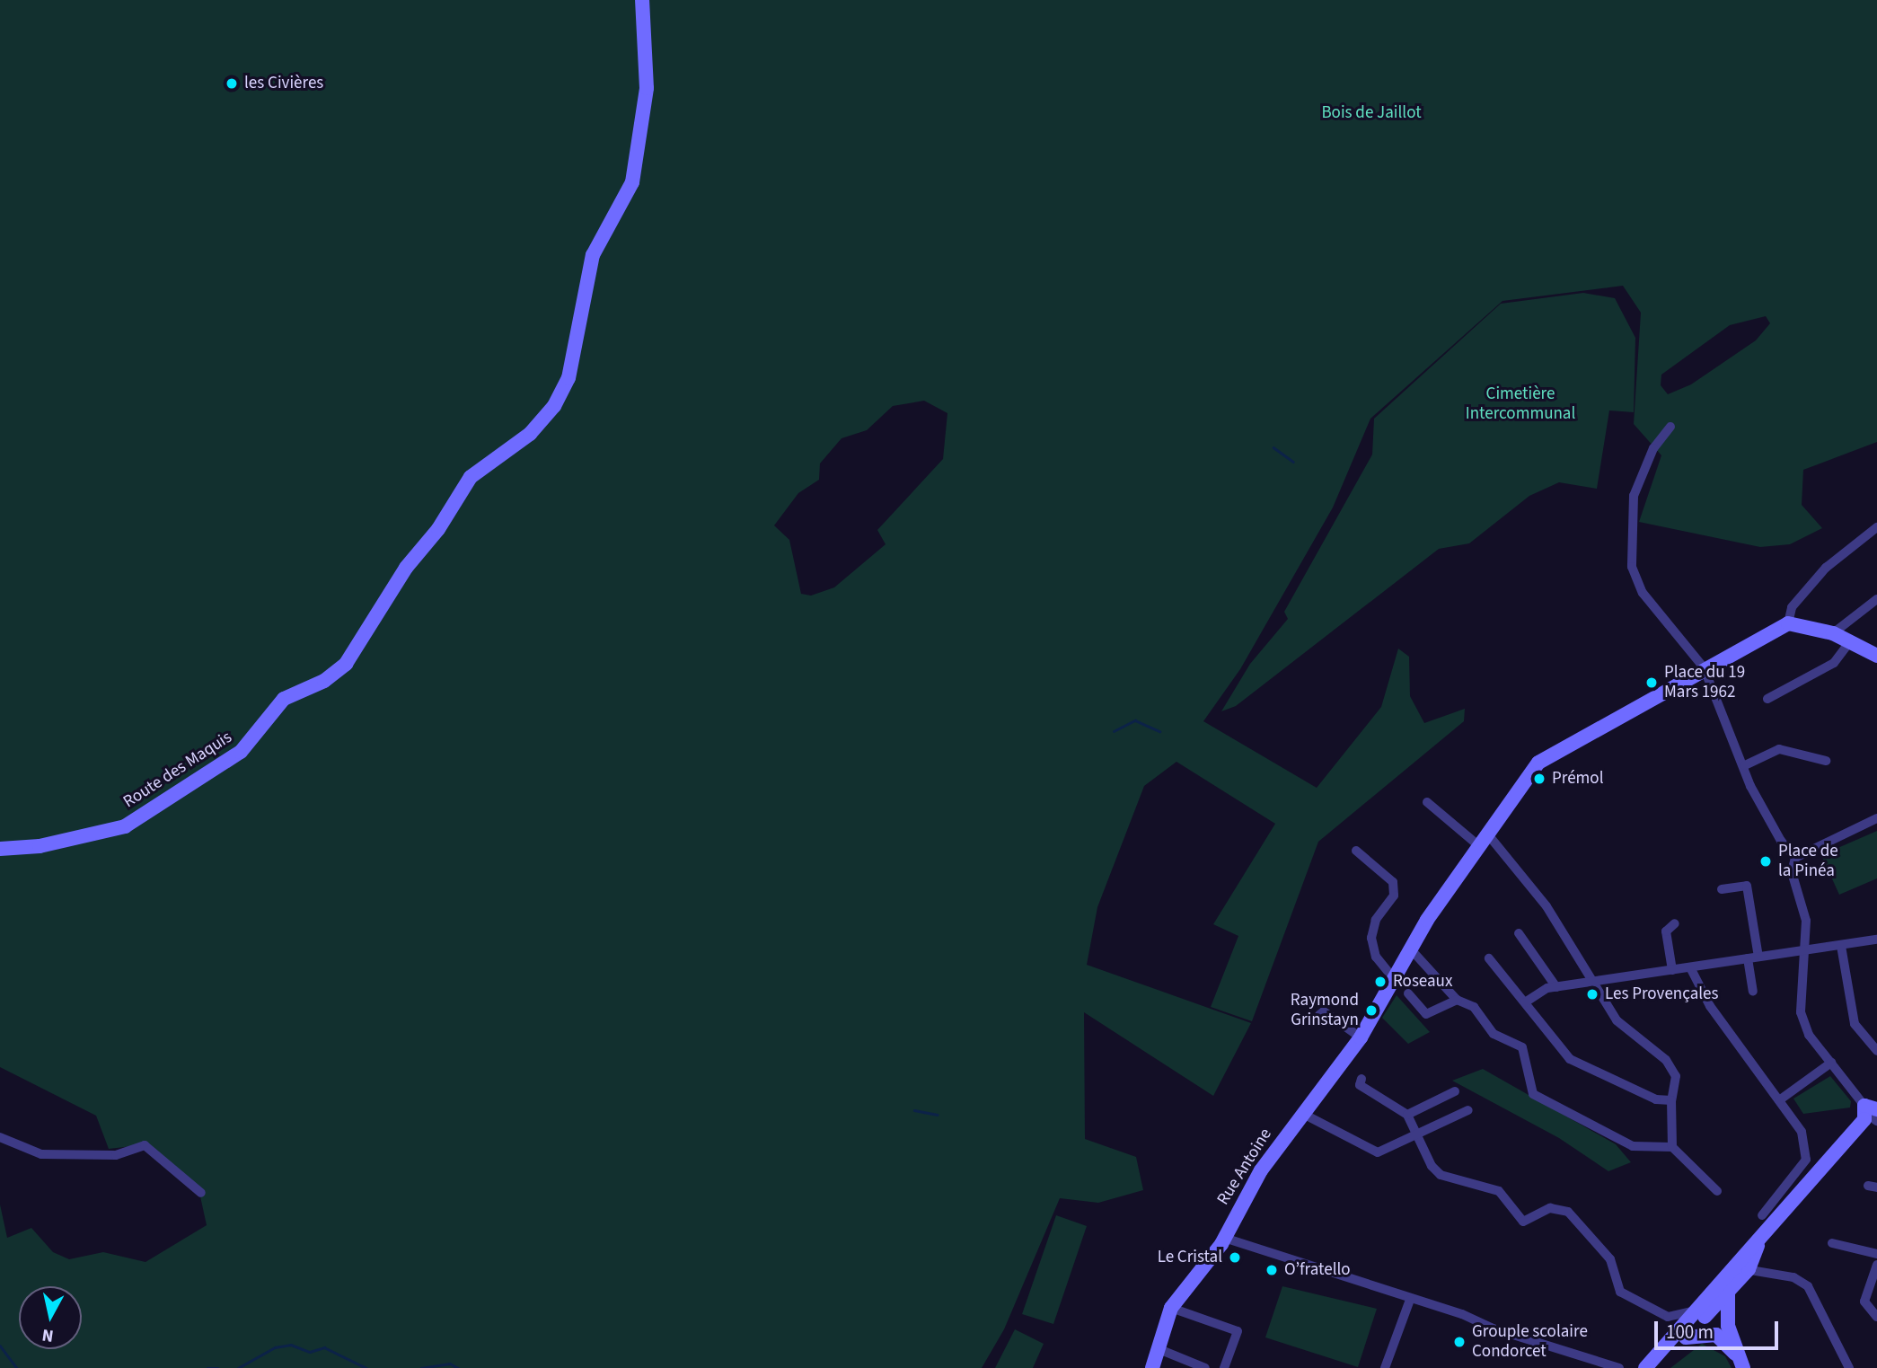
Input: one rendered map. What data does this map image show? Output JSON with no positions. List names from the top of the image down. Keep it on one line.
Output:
{"streets":{"street":["Route des Maquis","Rue Antoine"]},"parks":["Bois de Jaillot","Cimetière Intercommunal"],"places":["les Civières","Place du 19 Mars 1962","Prémol","Place de la Pinéa","Roseaux","Les Provençales","Raymond Grinstayn","Le Cristal","O’fratello","Grouple scolaire Condorcet"],"scale_bar":"100 m","north":"bottom"}
